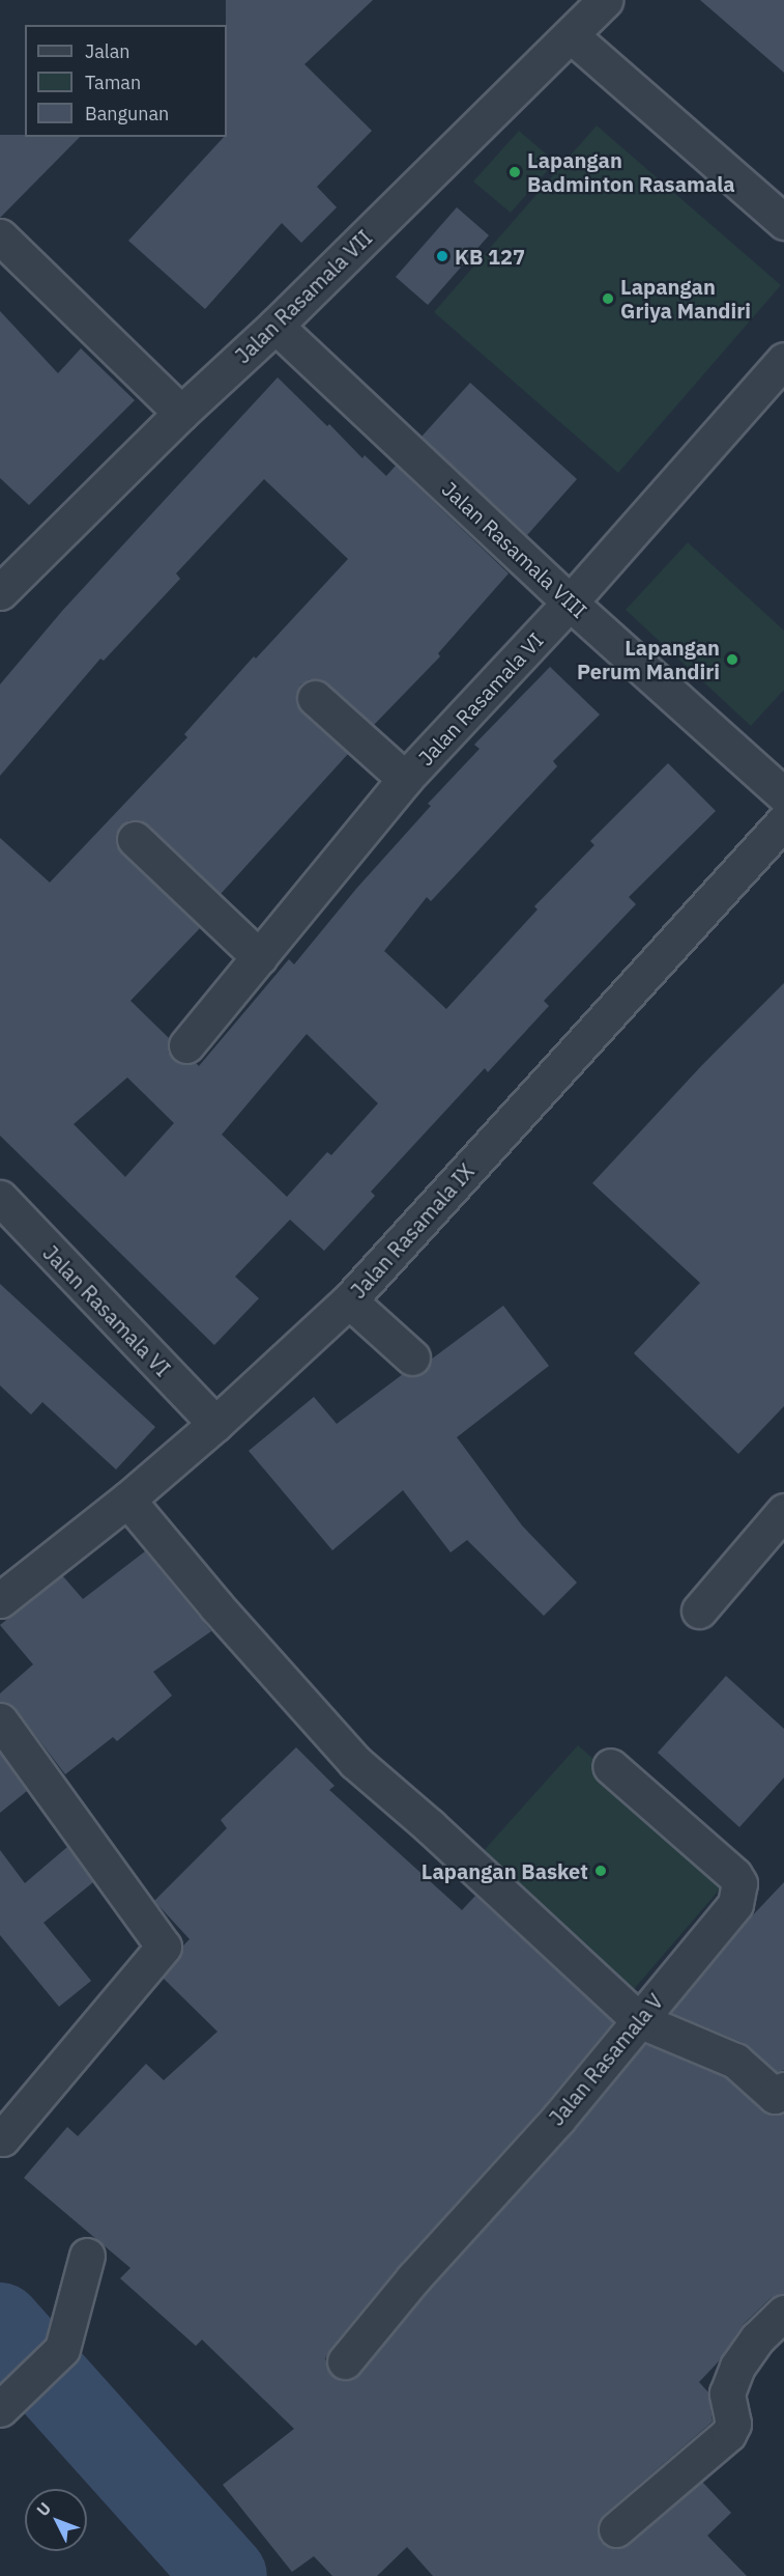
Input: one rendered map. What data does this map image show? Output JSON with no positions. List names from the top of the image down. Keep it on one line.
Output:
{"streets":{"street":["Jalan Rasamala VII","Jalan Rasamala VIII","Jalan Rasamala VI","Jalan Rasamala IX","Jalan Rasamala V"]},"crossings":[["Jalan Rasamala VII","Jalan Rasamala VIII"],["Jalan Rasamala VIII","Jalan Rasamala VI"],["Jalan Rasamala VI","Jalan Rasamala IX"]],"places":["Lapangan Badminton Rasamala","KB 127","Lapangan Griya Mandiri","Lapangan Perum Mandiri","Lapangan Basket"],"legend":["Jalan","Taman","Bangunan"],"north":"top left"}
